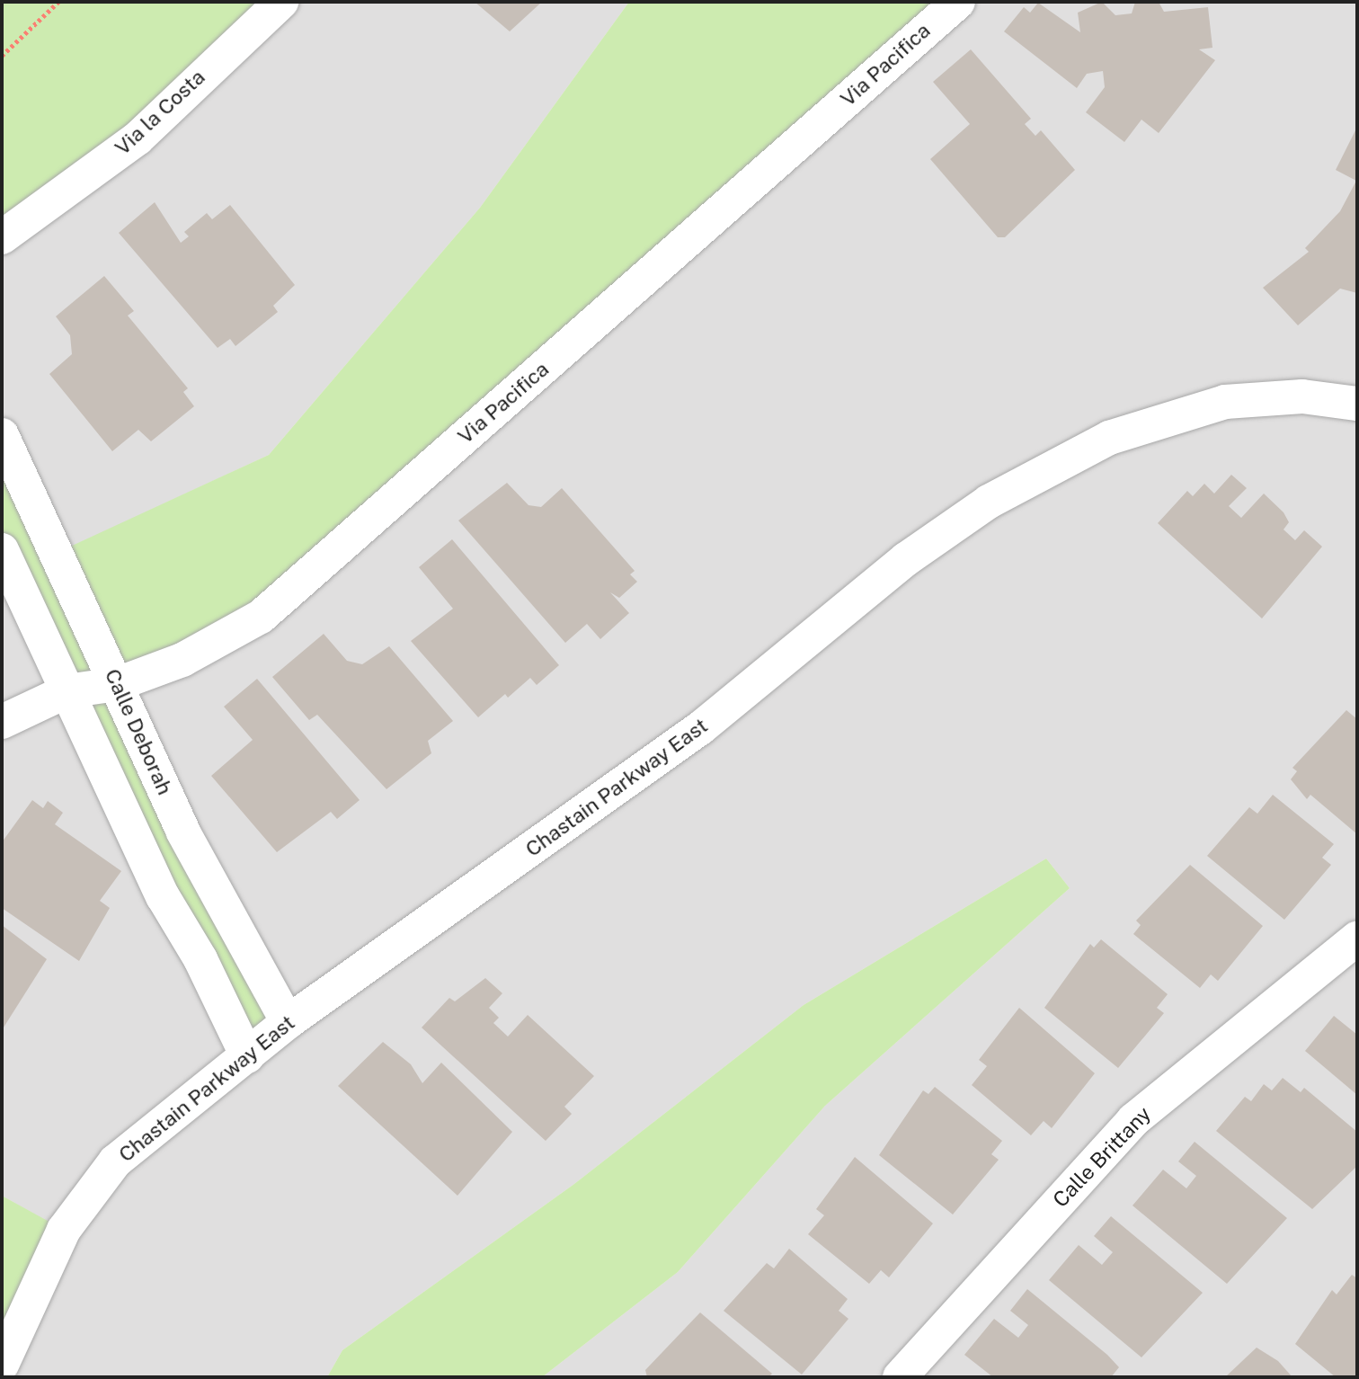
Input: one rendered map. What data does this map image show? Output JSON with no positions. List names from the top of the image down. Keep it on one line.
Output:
{"streets":{"street":["Via Pacifica","Via la Costa","Calle Deborah","Chastain Parkway East","Calle Brittany"]},"crossings":[["Via Pacifica","Calle Deborah"],["Calle Deborah","Chastain Parkway East"]]}
